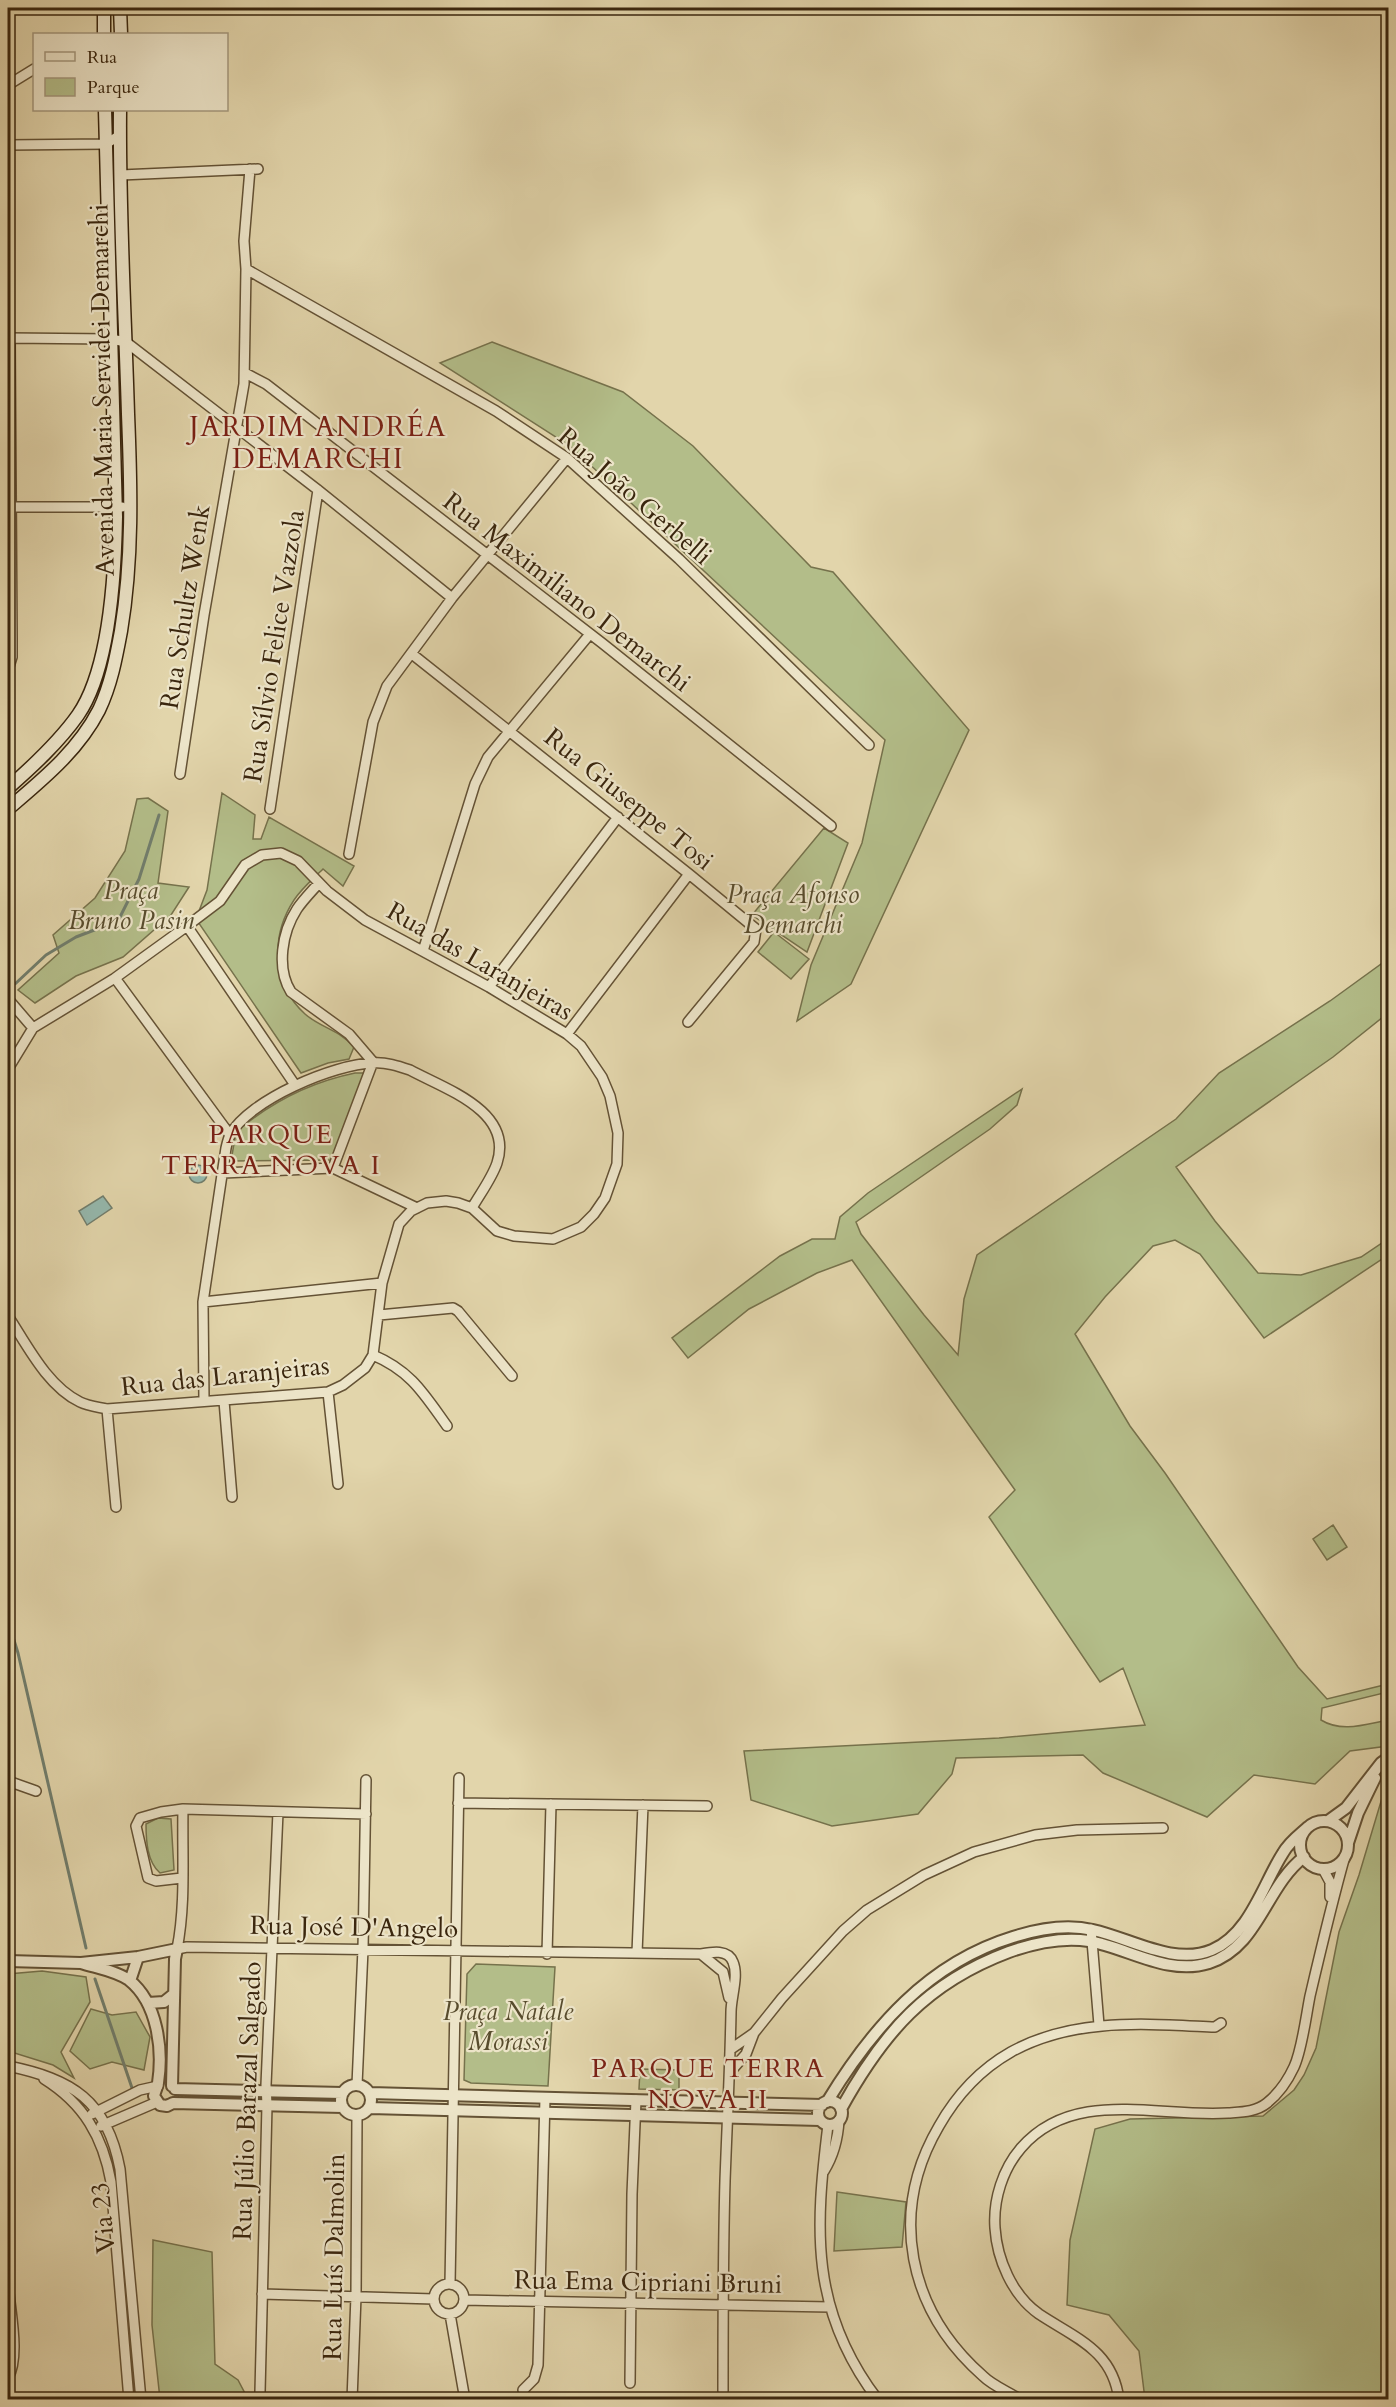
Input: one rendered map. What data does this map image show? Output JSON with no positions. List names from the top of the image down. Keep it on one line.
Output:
{"streets":{"main road":["Avenida Maria Servidei Demarchi"],"street":["Rua João Gerbelli","Rua Maximiliano Demarchi","Rua Schultz Wenk","Rua Sílvio Felice Vazzola","Rua Giuseppe Tosi","Rua das Laranjeiras","Rua José D'Angelo","Rua Júlio Barazal Salgado","Via 23","Rua Luís Dalmolin","Rua Ema Cipriani Bruni"]},"crossings":[["Avenida Maria Servidei Demarchi","Rua Schultz Wenk"],["Rua João Gerbelli","Rua Schultz Wenk"],["Rua Maximiliano Demarchi","Rua Schultz Wenk"],["Rua José D'Angelo","Rua Júlio Barazal Salgado"]],"districts":["JARDIM ANDRÉA DEMARCHI","PARQUE TERRA NOVA I","PARQUE TERRA NOVA II"],"parks":["Praça Bruno Pasin","Praça Afonso Demarchi","Praça Natale Morassi"],"legend":["Rua","Parque"]}
